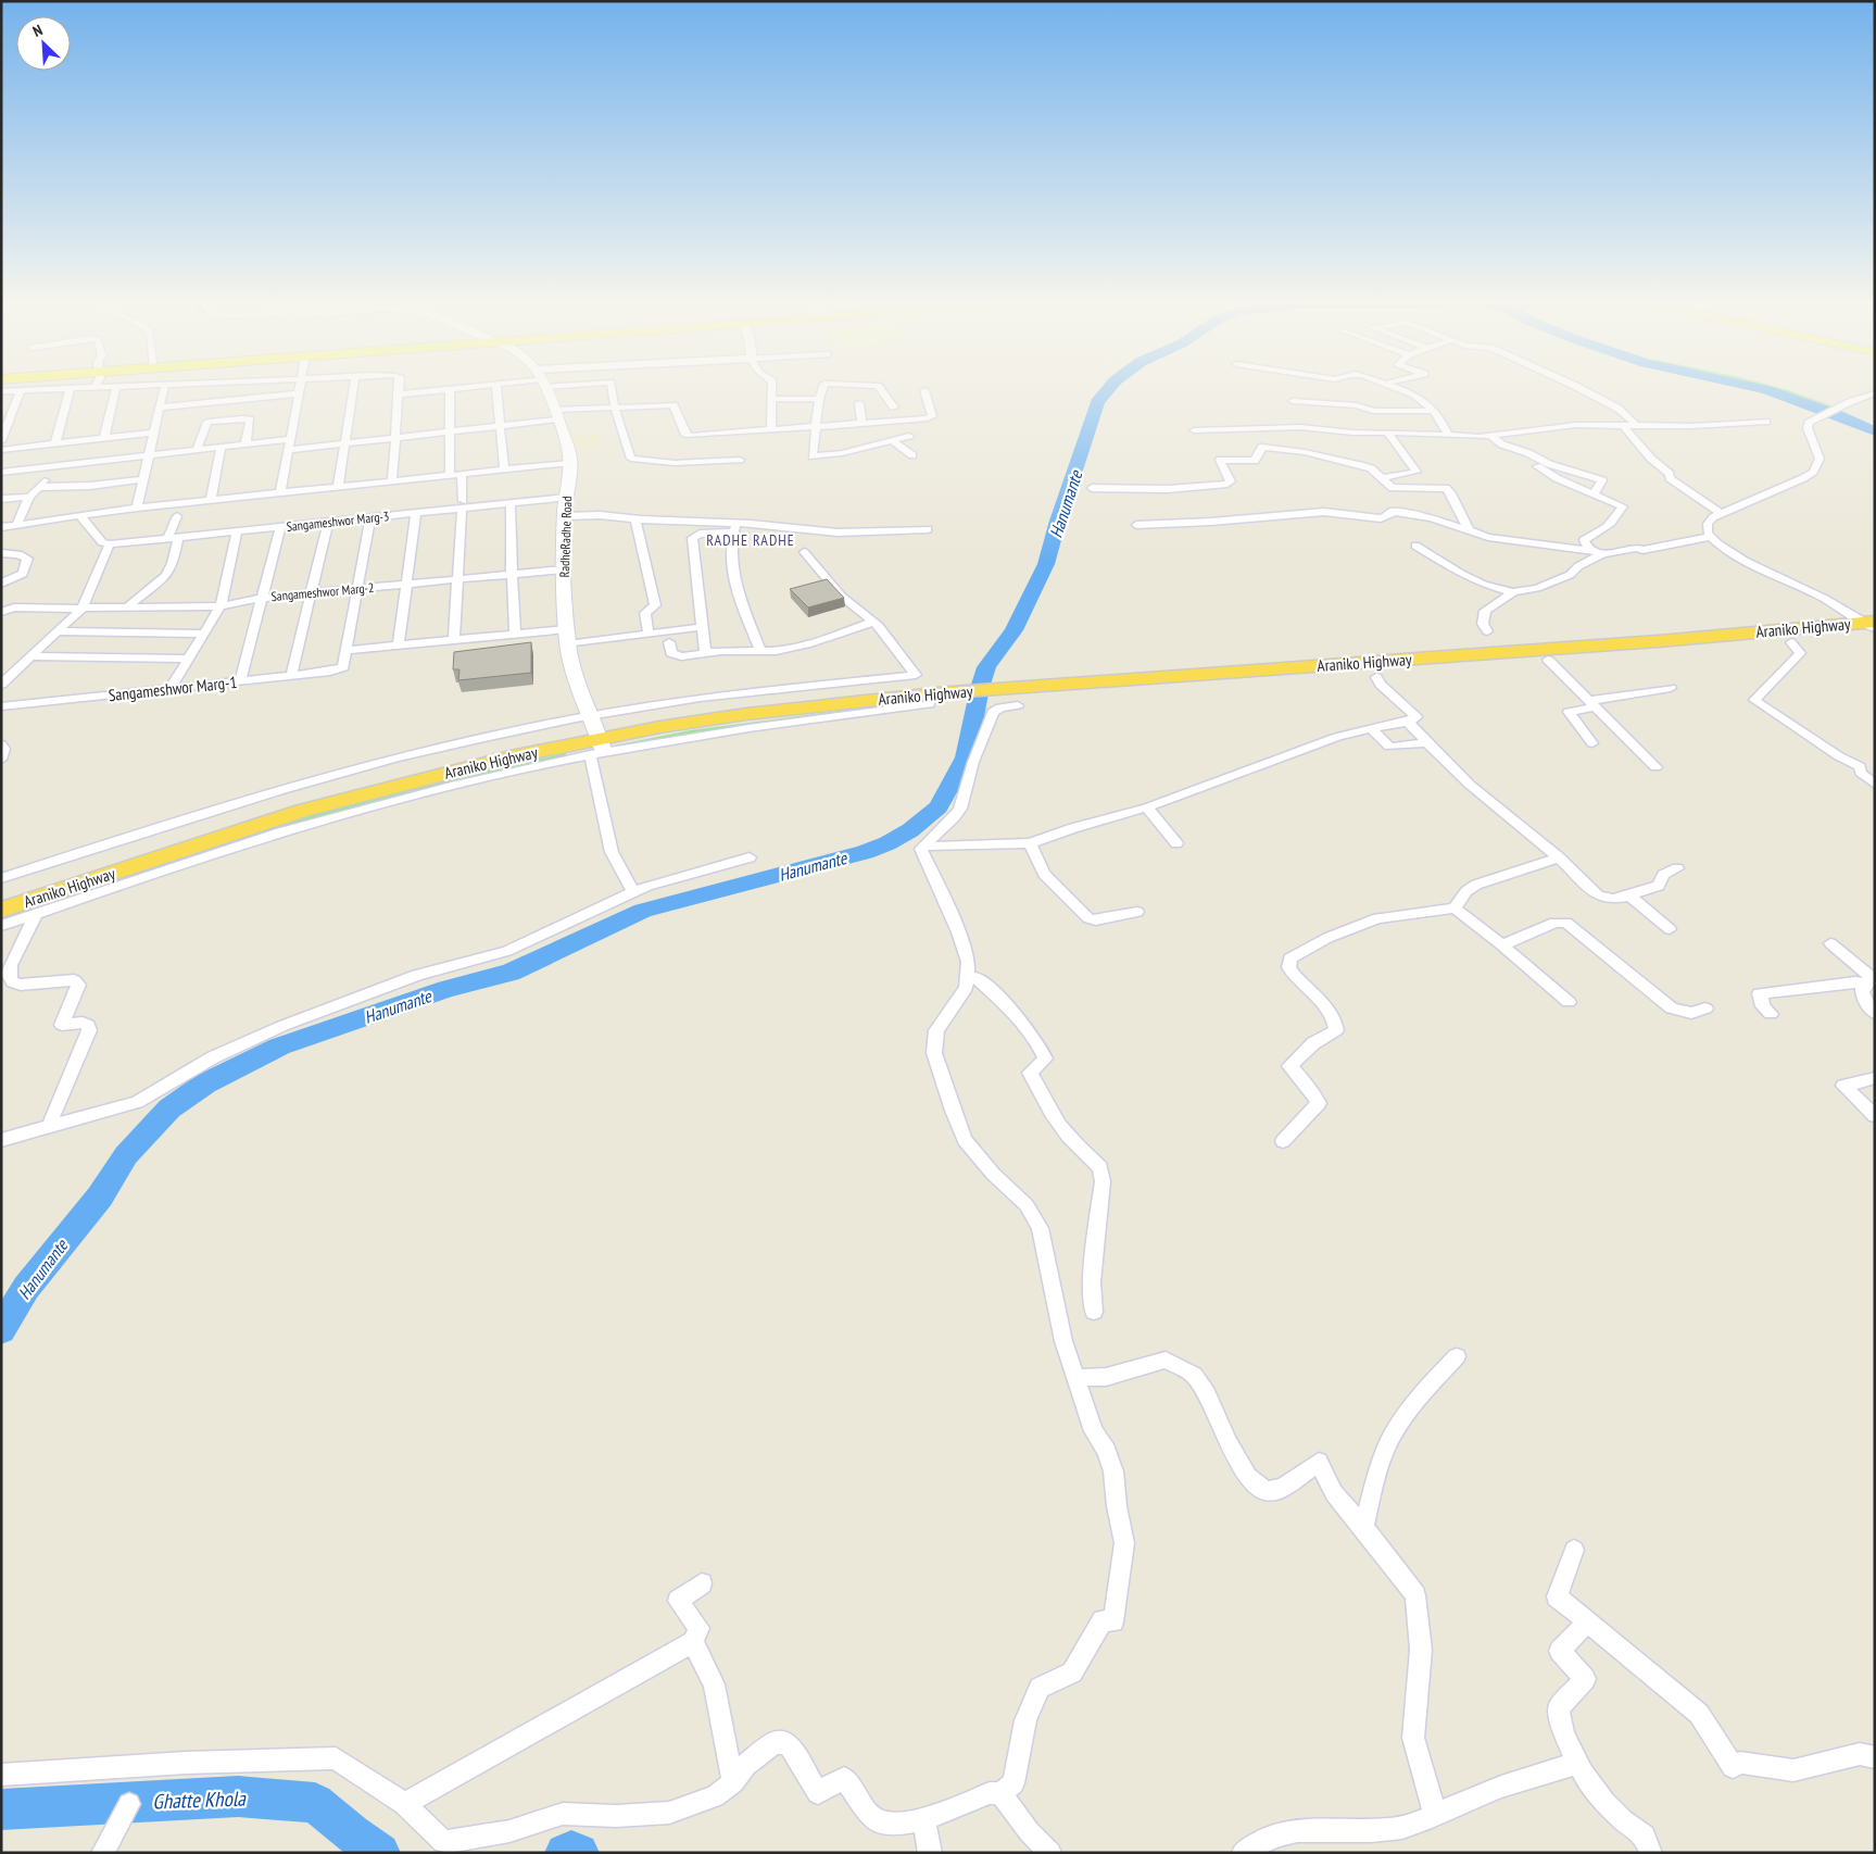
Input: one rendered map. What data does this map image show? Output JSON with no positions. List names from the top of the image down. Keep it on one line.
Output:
{"streets":{"highway":["Araniko Highway"],"main road":["RadheRadhe Road"],"street":["Sangameshwor Marg-3","Sangameshwor Marg-2","Sangameshwor Marg-1"]},"crossings":[["Sangameshwor Marg-3","RadheRadhe Road"],["RadheRadhe Road","Sangameshwor Marg-2"],["RadheRadhe Road","Araniko Highway"]],"districts":["RADHE RADHE"],"water":["Hanumante","Ghatte Khola"],"north":"top left"}
